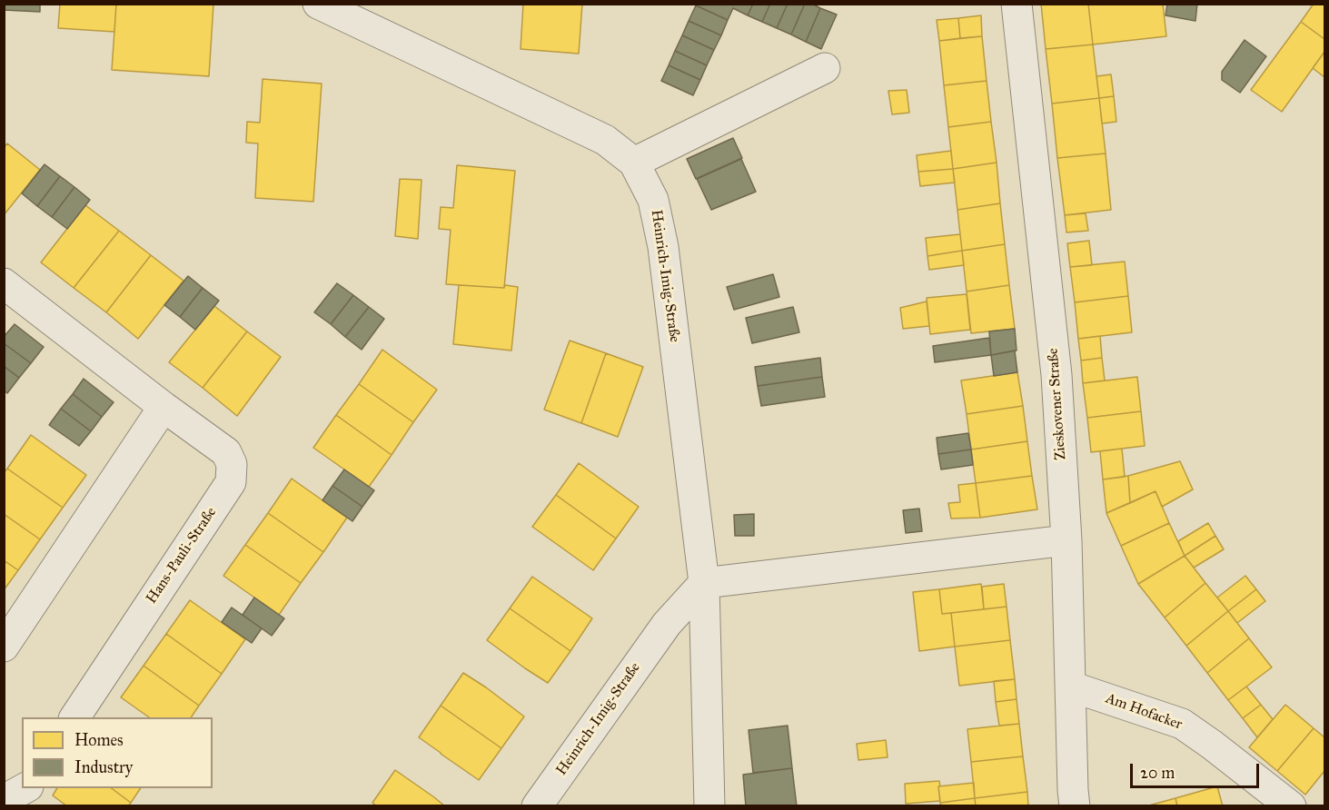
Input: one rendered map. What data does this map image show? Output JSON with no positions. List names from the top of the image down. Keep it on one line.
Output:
{"streets":{"street":["Heinrich-Imig-Straße","Zieskovener Straße","Hans-Pauli-Straße","Am Hofacker"]},"crossings":[["Zieskovener Straße","Am Hofacker"]],"legend":["Homes","Industry"],"scale_bar":"20 m"}
